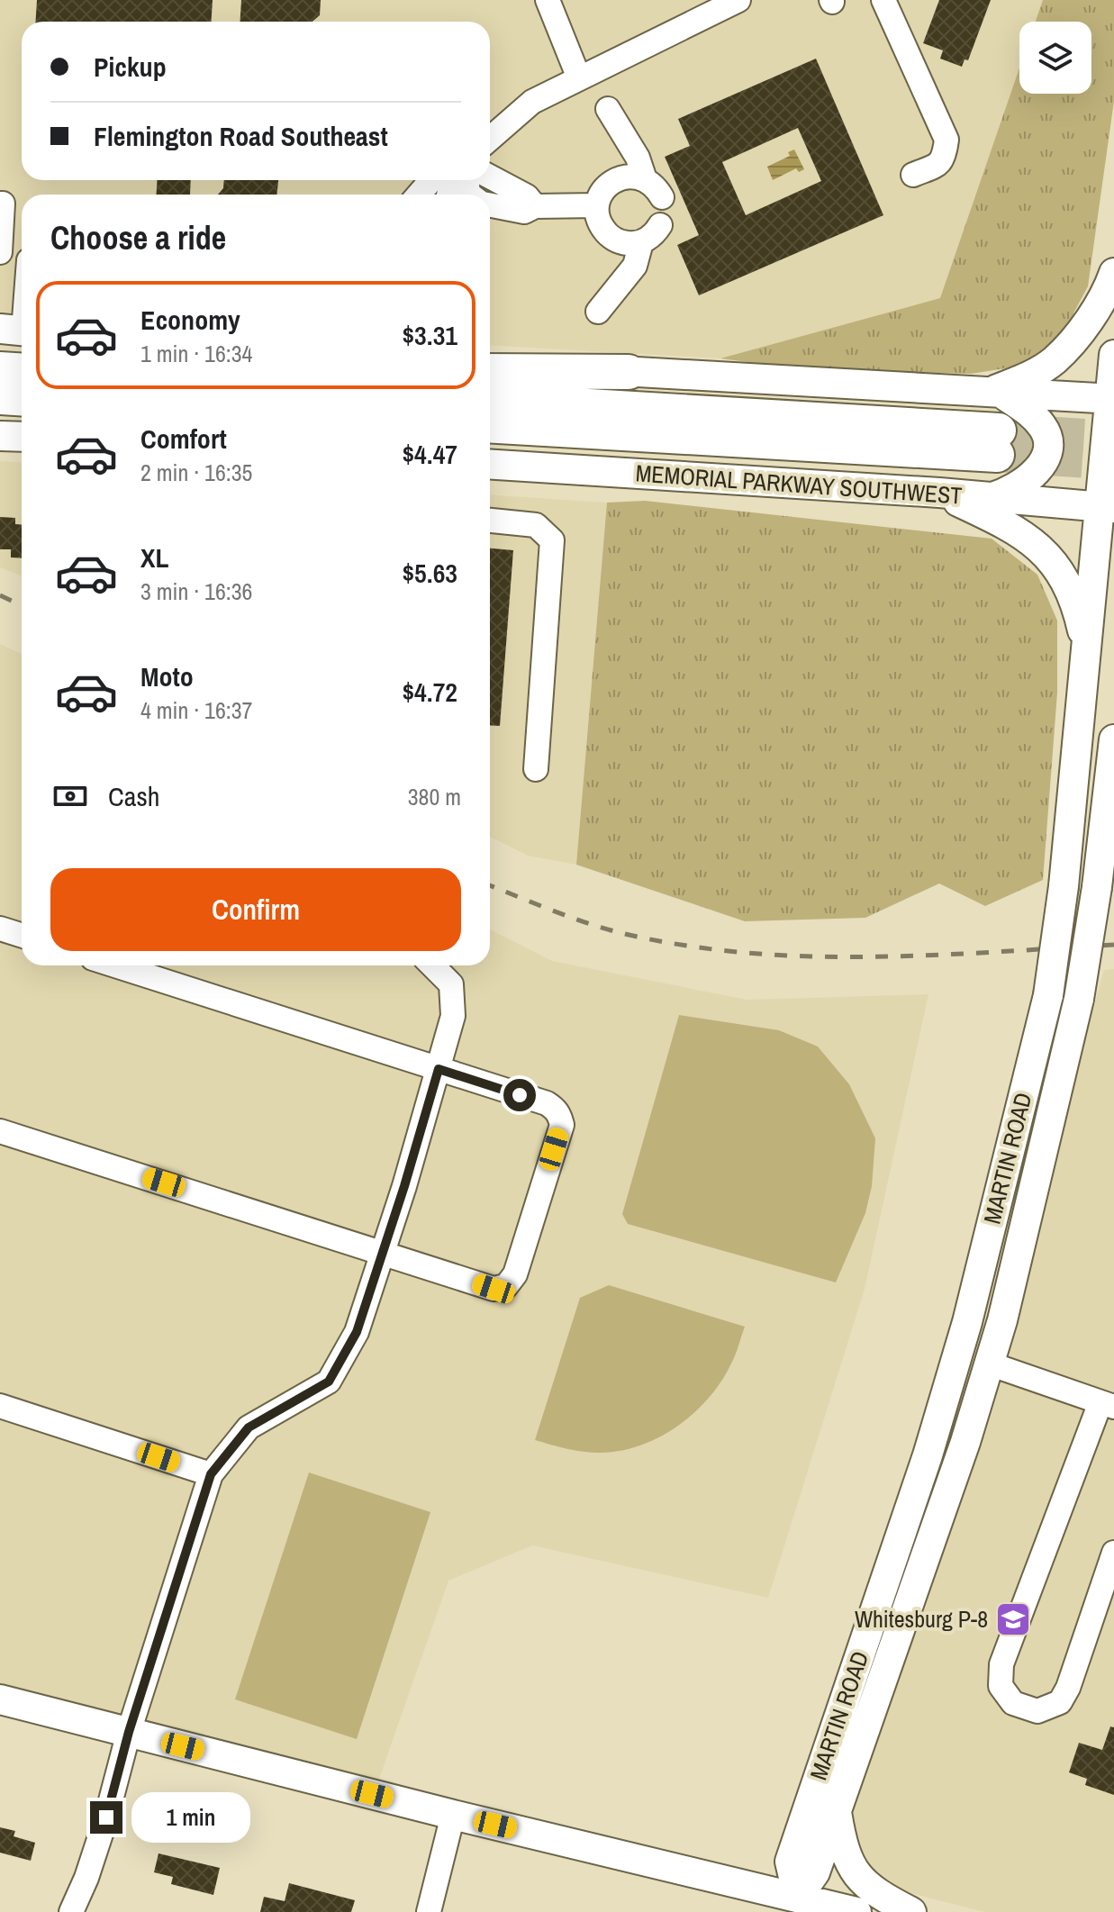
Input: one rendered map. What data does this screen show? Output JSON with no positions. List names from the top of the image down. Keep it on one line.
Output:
{"streets":{"highway":["MEMORIAL PARKWAY SOUTHWEST"],"main road":["MARTIN ROAD"]},"crossings":[["MEMORIAL PARKWAY SOUTHWEST","MARTIN ROAD"]],"places":{"school or university":["Whitesburg P-8"]},"page":{"banner":["Pickup","Flemington Road Southeast"],"heading":"Choose a ride","list":[{"name":"Economy","note":"1 min · 16:34","value":"$3.31"},{"name":"Comfort","note":"2 min · 16:35","value":"$4.47"},{"name":"XL","note":"3 min · 16:36","value":"$5.63"},{"name":"Moto","note":"4 min · 16:37","value":"$4.72"}],"pay":["Cash","380 m"],"buttons":"Confirm","bubble":"1 min"}}
